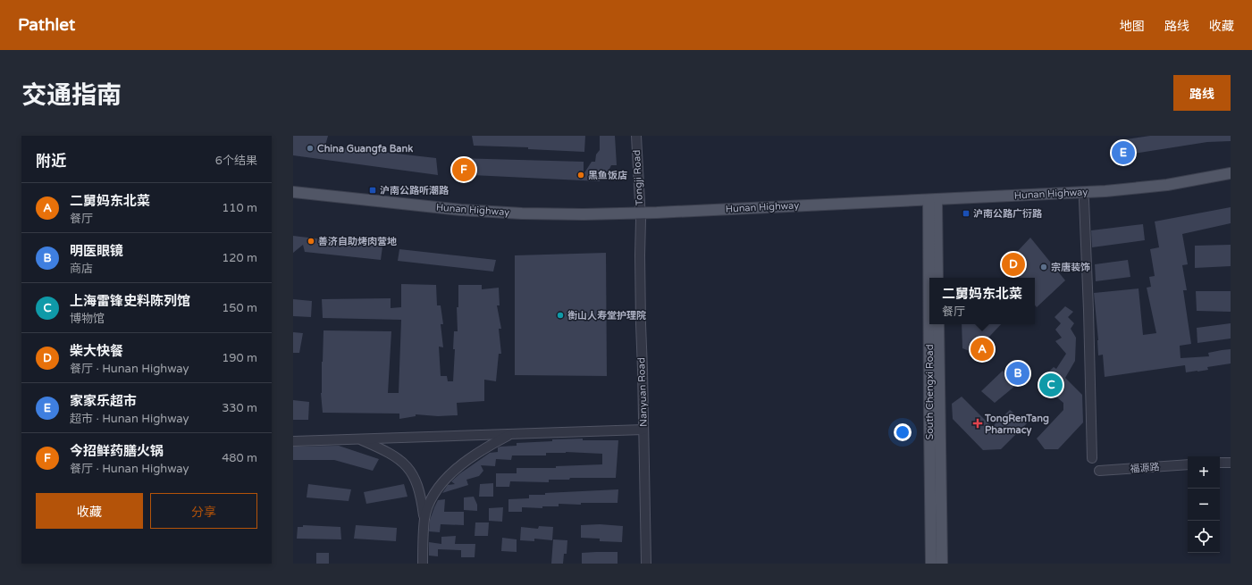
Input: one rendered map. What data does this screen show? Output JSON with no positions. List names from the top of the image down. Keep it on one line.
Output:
{"streets":{"main road":["Hunan Highway","South Chengxi Road"],"street":["Tongji Road","Nanyuan Road","福源路"]},"crossings":[["Tongji Road","Hunan Highway"],["Tongji Road","Nanyuan Road"],["Hunan Highway","Nanyuan Road"],["Hunan Highway","South Chengxi Road"]],"places":{"other":["China Guangfa Bank","黑鱼饭店","善济自助烤肉营地","宗唐装饰","衡山人寿堂护理院"],"transit":["沪南公路听潮路","沪南公路广衍路"],"health":["TongRenTang Pharmacy"]},"page":{"header":"Pathlet","nav":["地图","路线","收藏"],"title":"交通指南","buttons":["路线",["收藏","分享"]],"heading":["附近","6个结果"],"pins":["E","F","D","A","B","C"],"list":[{"mark":"A","name":"二舅妈东北菜","note":"餐厅","value":"110 m"},{"mark":"B","name":"明医眼镜","note":"商店","value":"120 m"},{"mark":"C","name":"上海雷锋史料陈列馆","note":"博物馆","value":"150 m"},{"mark":"D","name":"柴大快餐","note":"餐厅 · Hunan Highway","value":"190 m"},{"mark":"E","name":"家家乐超市","note":"超市 · Hunan Highway","value":"330 m"},{"mark":"F","name":"今招鲜药膳火锅","note":"餐厅 · Hunan Highway","value":"480 m"}],"popup":["二舅妈东北菜","餐厅"],"map_buttons":["+","−"]}}
